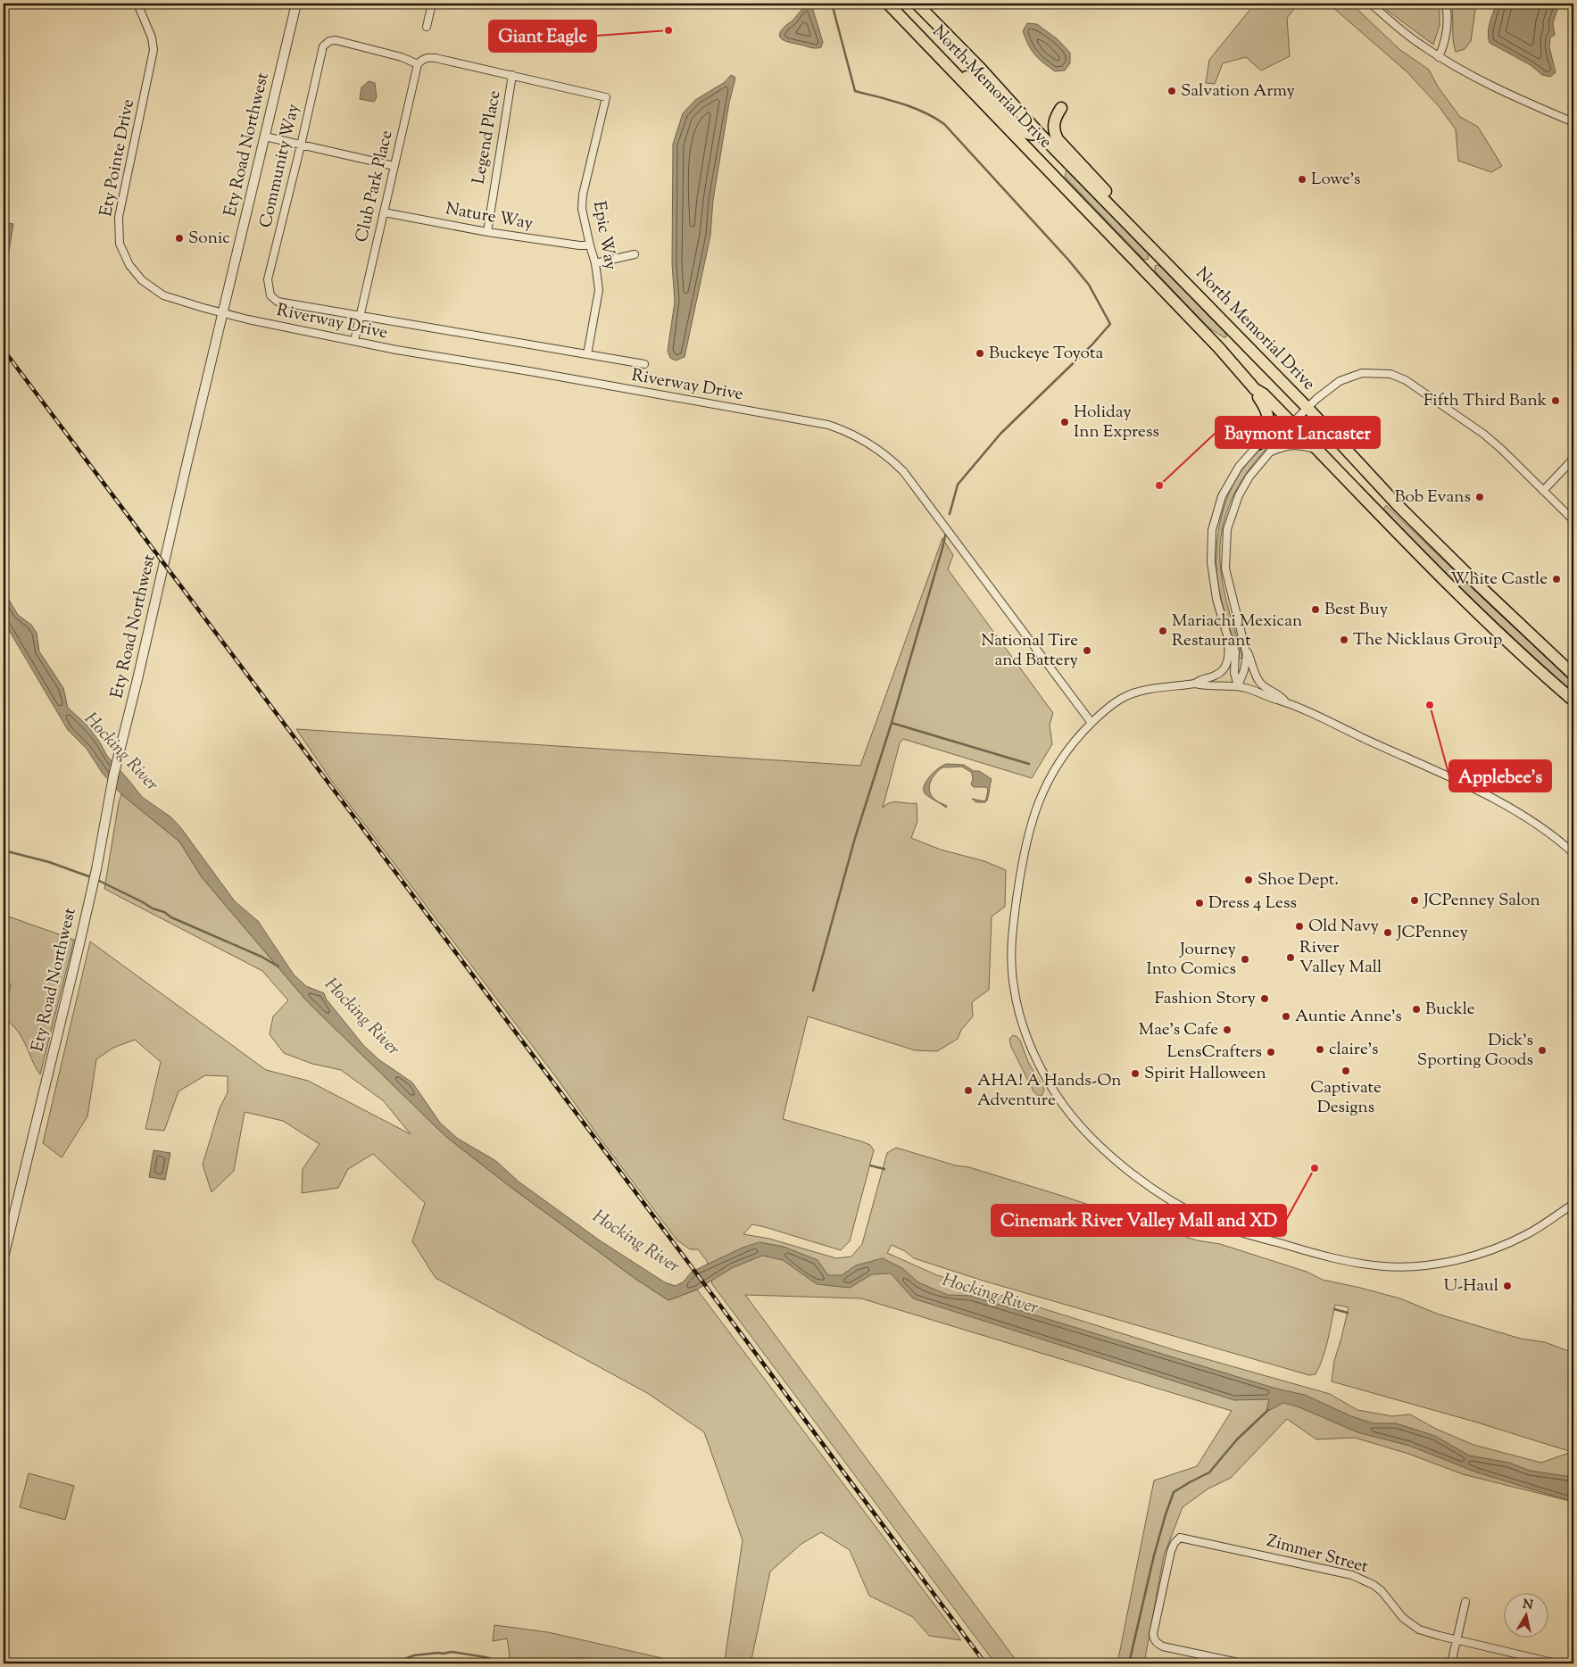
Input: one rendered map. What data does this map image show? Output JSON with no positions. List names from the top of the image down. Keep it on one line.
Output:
{"streets":{"main road":["North Memorial Drive"],"street":["Legend Place","Ety Road Northwest","Ety Pointe Drive","Community Way","Club Park Place","Nature Way","Epic Way","Riverway Drive","Zimmer Street"]},"crossings":[["Legend Place","Nature Way"],["Legend Place","Epic Way"],["Ety Road Northwest","Ety Pointe Drive"],["Ety Road Northwest","Riverway Drive"],["Ety Pointe Drive","Riverway Drive"],["Community Way","Club Park Place"],["Club Park Place","Nature Way"],["Club Park Place","Riverway Drive"],["Nature Way","Epic Way"]],"water":["Hocking River"],"places":["Giant Eagle","Salvation Army","Lowe's","Sonic","Buckeye Toyota","Fifth Third Bank","Holiday Inn Express","Baymont Lancaster","Bob Evans","White Castle","Best Buy","Mariachi Mexican Restaurant","The Nicklaus Group","National Tire and Battery","Applebee's","Shoe Dept.","JCPenney Salon","Dress 4 Less","Old Navy","JCPenney","River Valley Mall","Journey Into Comics","Fashion Story","Buckle","Auntie Anne's","Mae's Cafe","claire's","Dick's Sporting Goods","LensCrafters","Captivate Designs","Spirit Halloween","AHA! A Hands-On Adventure","Cinemark River Valley Mall and XD","U-Haul"],"north":"top"}
